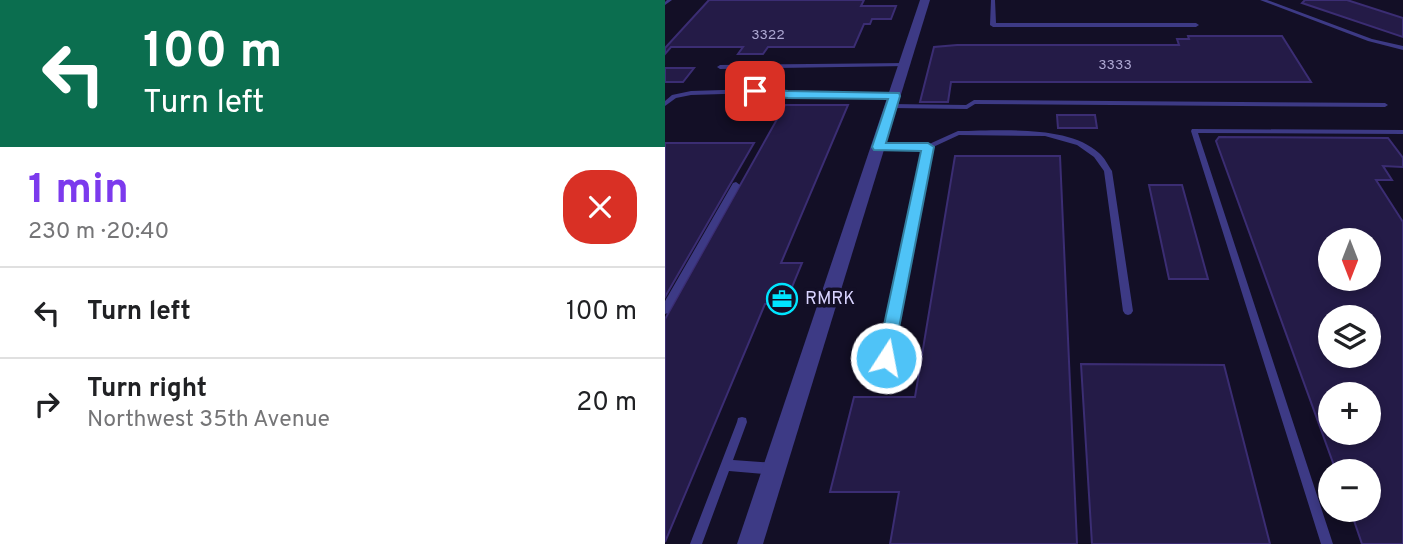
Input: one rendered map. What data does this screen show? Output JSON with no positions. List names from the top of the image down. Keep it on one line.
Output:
{"places":{"office":["RMRK"]},"house_numbers":["3322","3333"],"north":"bottom","page":{"turn":["100 m","Turn left"],"heading":["1 min","230 m · 20:40"],"map_buttons":["+","−"],"list":[{"name":"Turn left","value":"100 m"},{"name":"Turn right","note":"Northwest 35th Avenue","value":"20 m"}]}}
